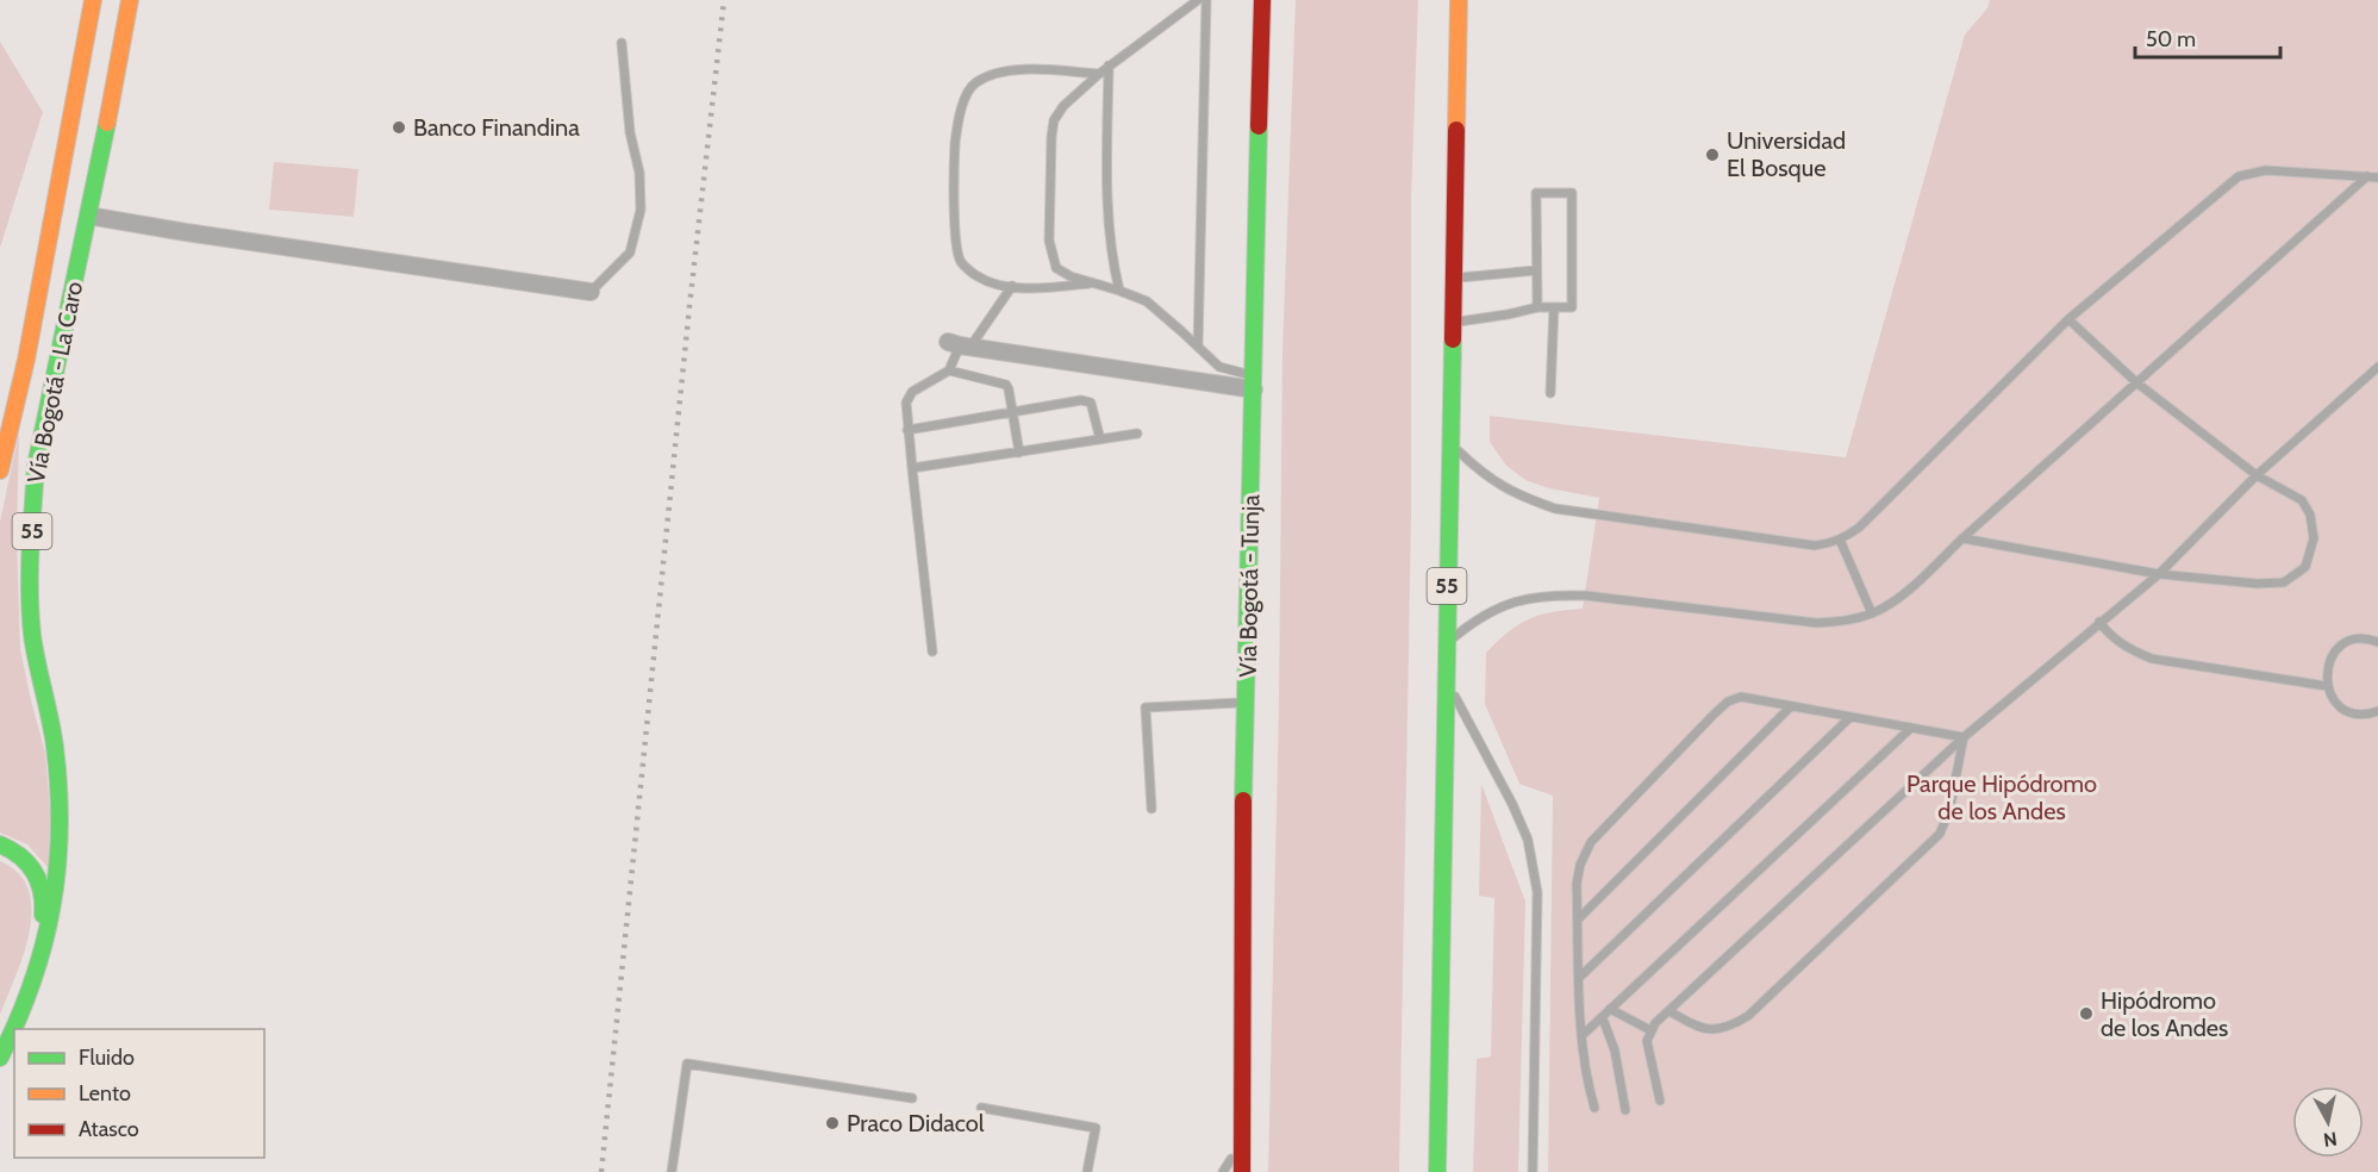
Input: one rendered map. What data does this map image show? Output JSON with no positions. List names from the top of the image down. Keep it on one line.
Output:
{"streets":{"main road":["Vía Bogotá - La Caro","55","Vía Bogotá - Tunja"]},"parks":["Parque Hipódromo de los Andes"],"places":["Banco Finandina","Universidad El Bosque","Hipódromo de los Andes","Praco Didacol"],"legend":["Fluido","Lento","Atasco"],"scale_bar":"50 m","north":"bottom"}
